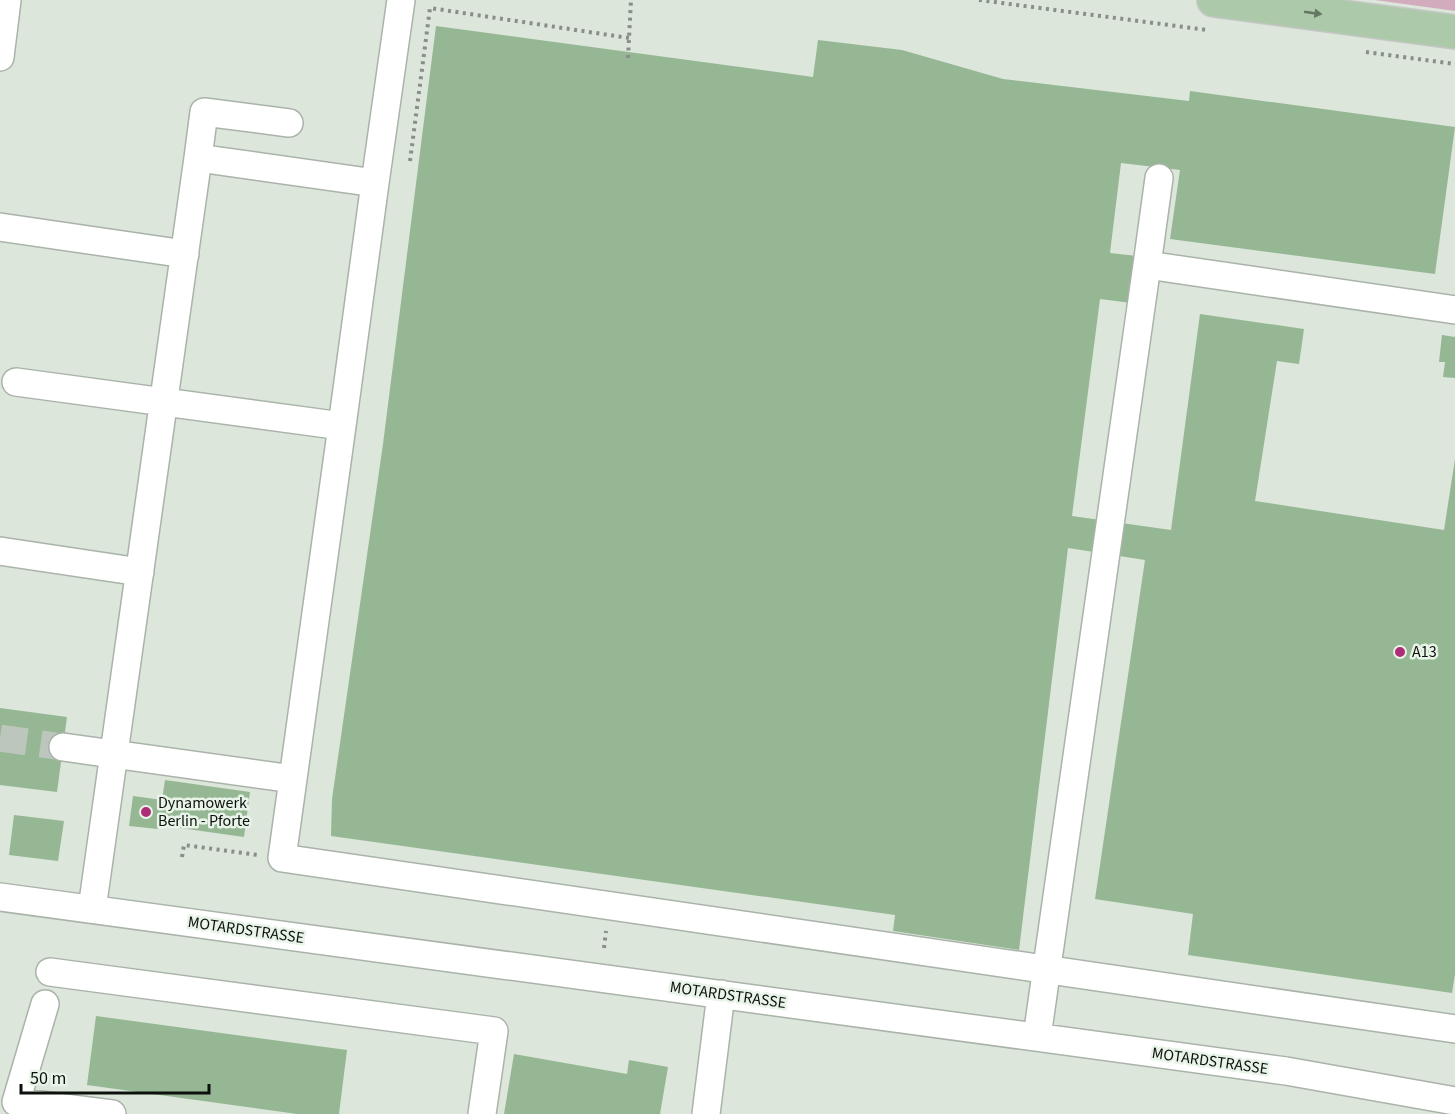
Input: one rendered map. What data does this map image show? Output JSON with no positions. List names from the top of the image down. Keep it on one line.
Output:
{"streets":{"street":["MOTARDSTRASSE"]},"places":["A13","Dynamowerk Berlin - Pforte"],"scale_bar":"50 m"}
